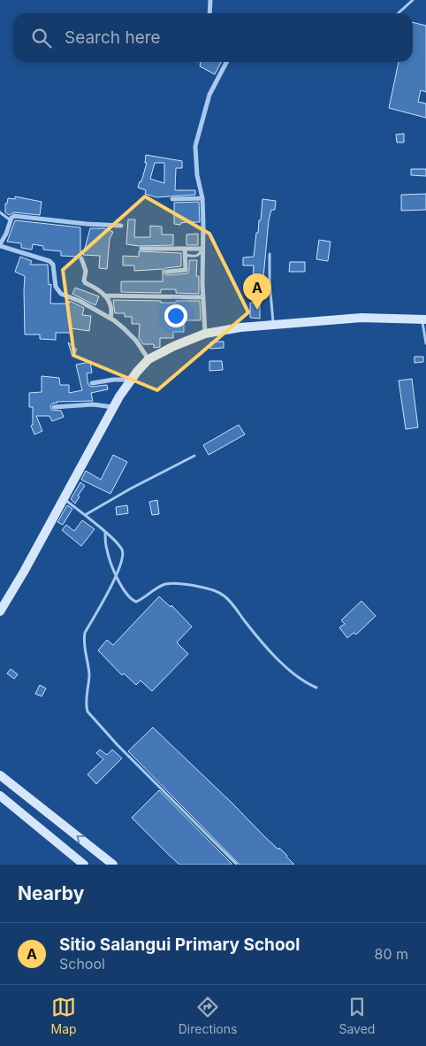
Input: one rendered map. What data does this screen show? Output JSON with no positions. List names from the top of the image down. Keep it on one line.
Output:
{"page":{"search":"Search here","pins":"A","heading":"Nearby","list":[{"mark":"A","name":"Sitio Salangui Primary School","note":"School","value":"80 m"}],"nav":["Map","Directions","Saved"]}}
